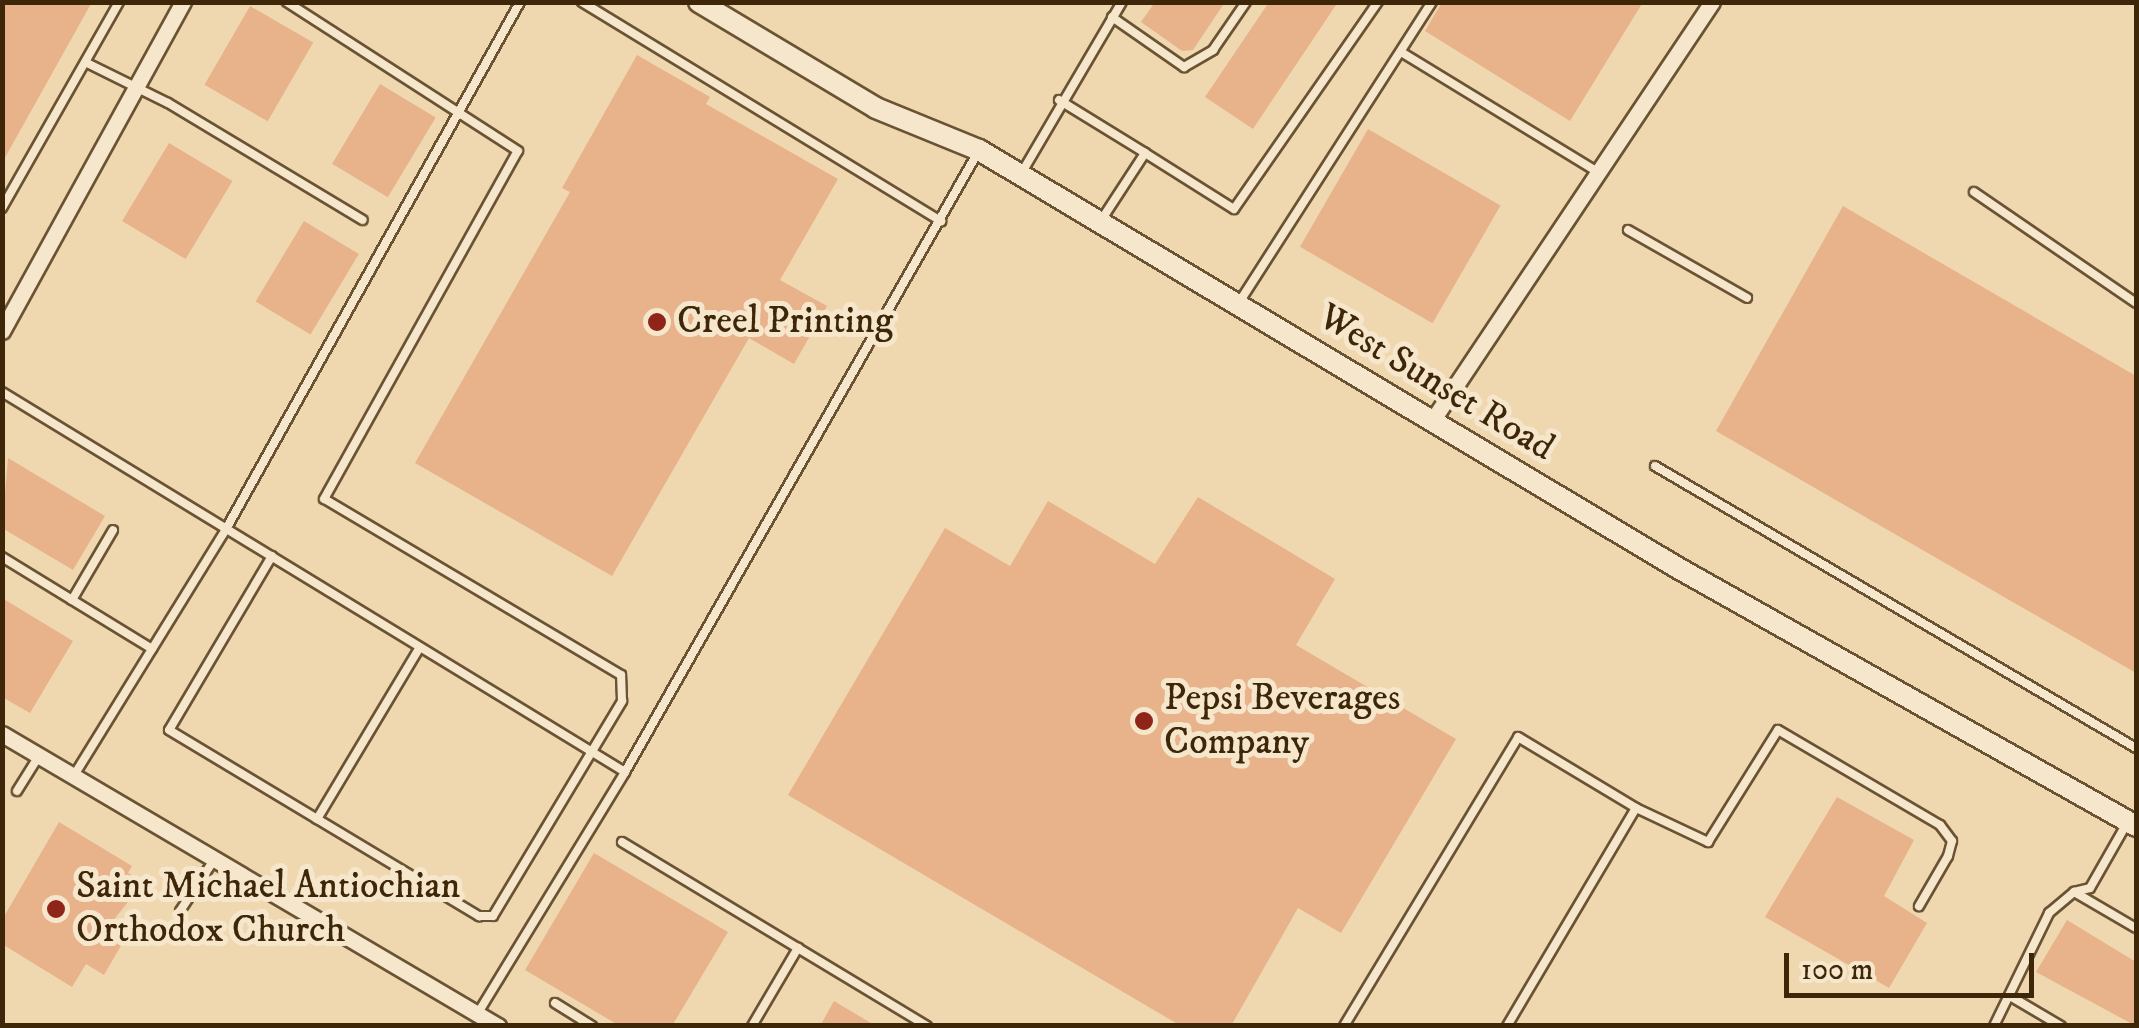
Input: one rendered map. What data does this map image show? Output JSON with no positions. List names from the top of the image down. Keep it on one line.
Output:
{"streets":{"main road":["West Sunset Road"]},"places":["Creel Printing","Pepsi Beverages Company","Saint Michael Antiochian Orthodox Church"],"scale_bar":"100 m"}
